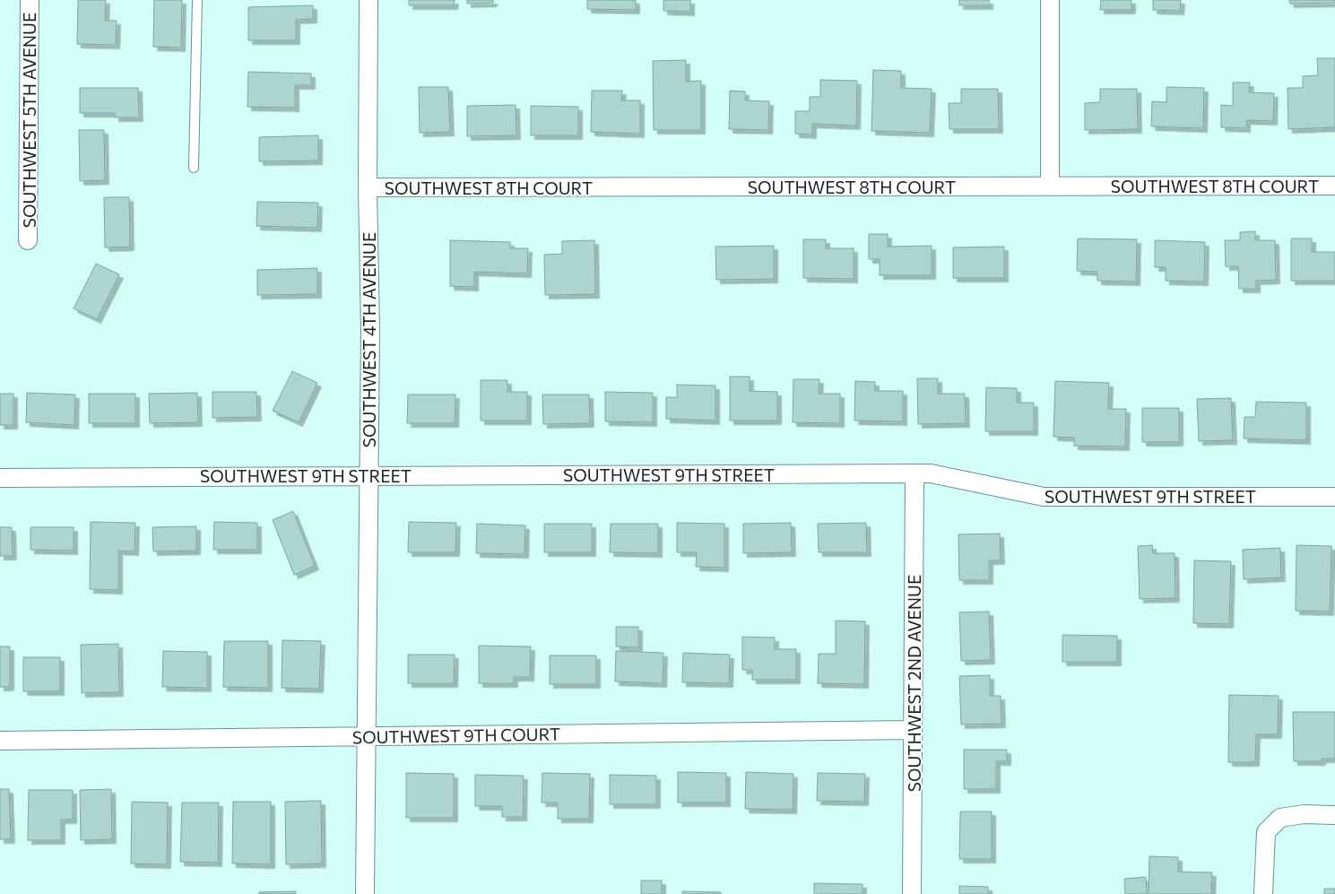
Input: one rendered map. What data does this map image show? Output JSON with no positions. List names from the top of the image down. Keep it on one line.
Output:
{"streets":{"street":["SOUTHWEST 5TH AVENUE","SOUTHWEST 8TH COURT","SOUTHWEST 4TH AVENUE","SOUTHWEST 9TH STREET","SOUTHWEST 2ND AVENUE","SOUTHWEST 9TH COURT"]},"crossings":[["SOUTHWEST 8TH COURT","SOUTHWEST 4TH AVENUE"],["SOUTHWEST 4TH AVENUE","SOUTHWEST 9TH STREET"],["SOUTHWEST 4TH AVENUE","SOUTHWEST 9TH COURT"],["SOUTHWEST 9TH STREET","SOUTHWEST 2ND AVENUE"],["SOUTHWEST 2ND AVENUE","SOUTHWEST 9TH COURT"]]}
